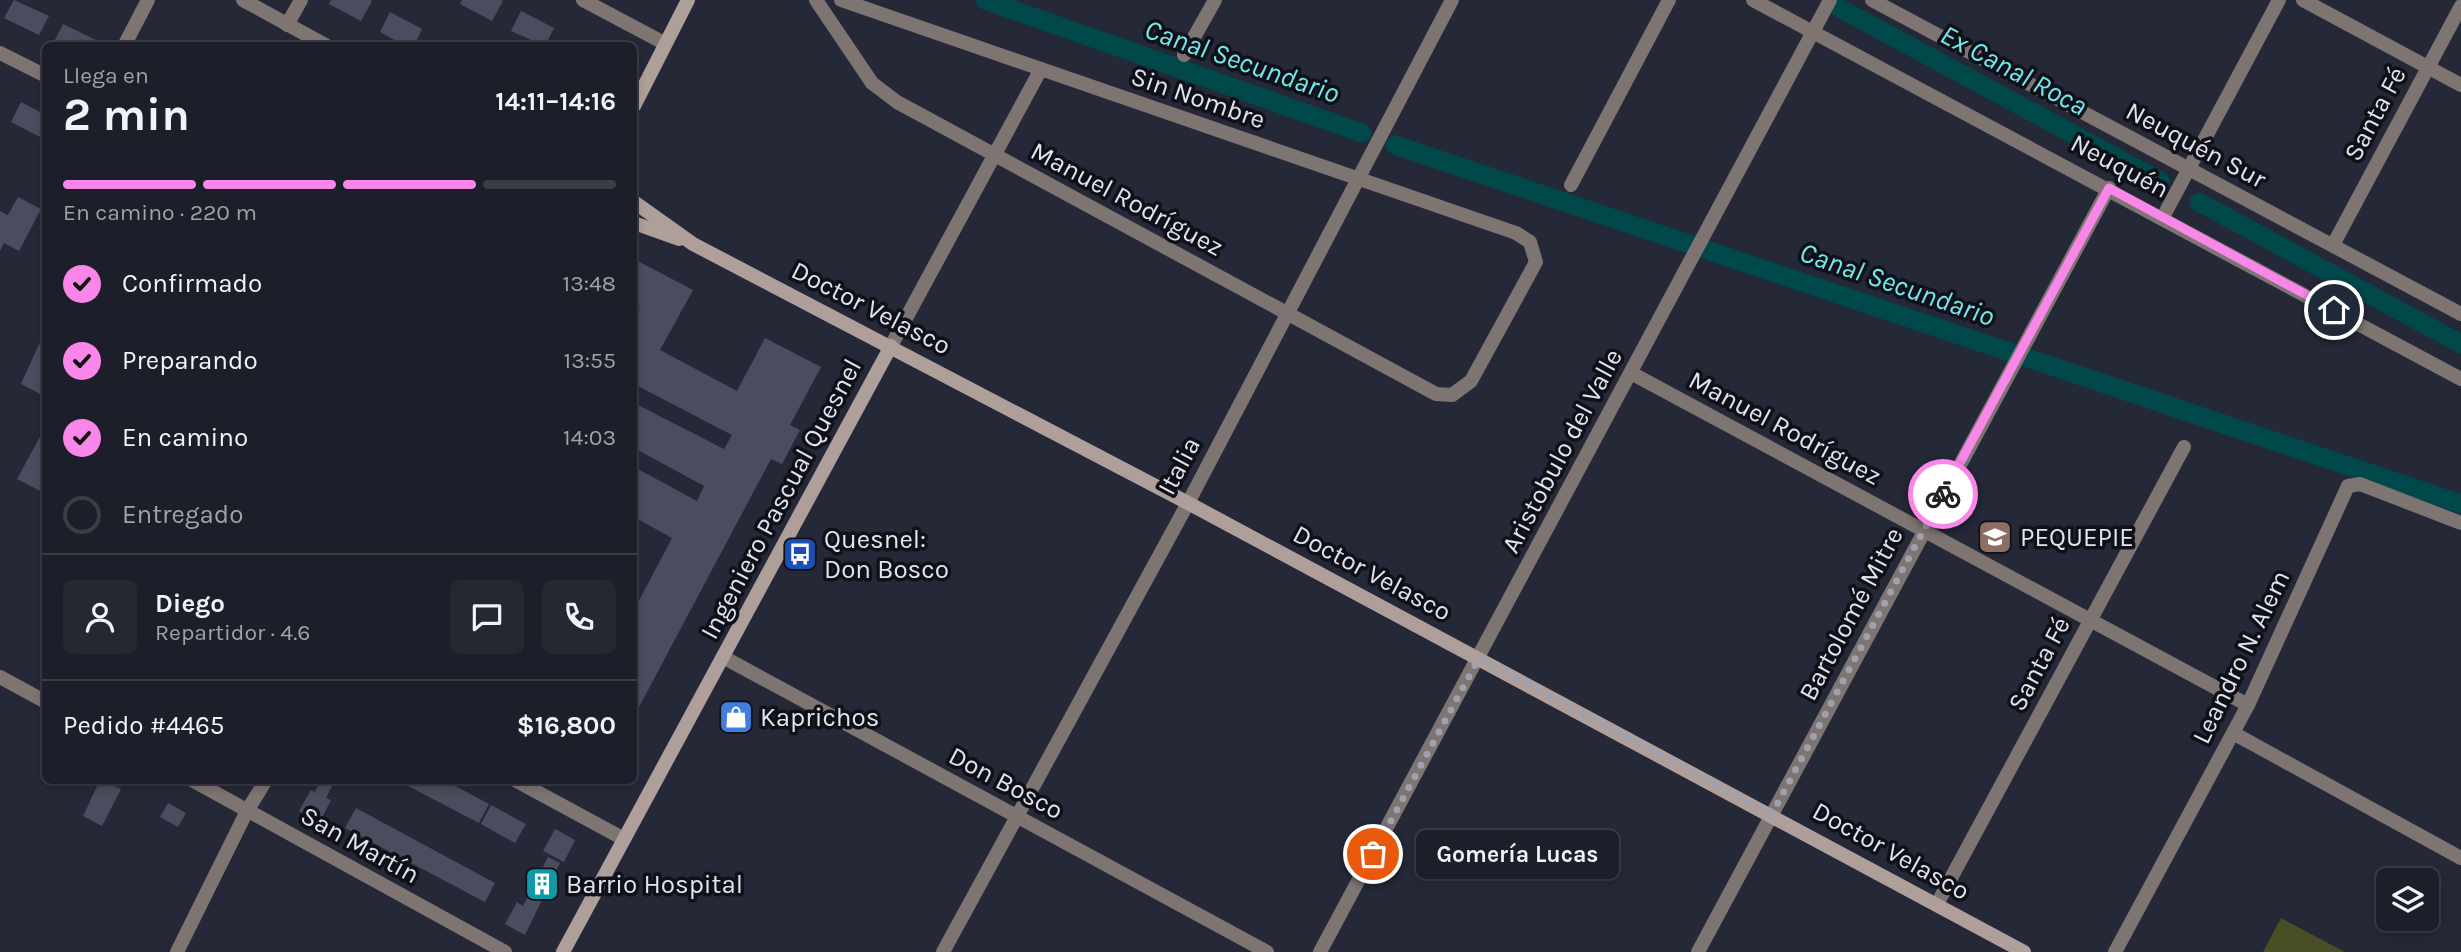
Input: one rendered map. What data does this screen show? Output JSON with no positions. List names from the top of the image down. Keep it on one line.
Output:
{"streets":{"main road":["Doctor Velasco","Ingeniero Pascual Quesnel"],"street":["Sin Nombre","Santa Fé","Neuquén Sur","Neuquén","Manuel Rodríguez","Aristobulo del Valle","Italia","Bartolomé Mitre","Leandro N. Alem","Don Bosco","San Martín"]},"crossings":[["Sin Nombre","Manuel Rodríguez"],["Sin Nombre","Italia"],["Sin Nombre","Ingeniero Pascual Quesnel"],["Santa Fé","Neuquén Sur"],["Santa Fé","Manuel Rodríguez"],["Santa Fé","Doctor Velasco"],["Neuquén","Aristobulo del Valle"],["Neuquén","Bartolomé Mitre"],["Manuel Rodríguez","Aristobulo del Valle"],["Manuel Rodríguez","Italia"],["Manuel Rodríguez","Ingeniero Pascual Quesnel"],["Manuel Rodríguez","Bartolomé Mitre"],["Manuel Rodríguez","Leandro N. Alem"],["Doctor Velasco","Aristobulo del Valle"],["Doctor Velasco","Italia"],["Doctor Velasco","Ingeniero Pascual Quesnel"],["Doctor Velasco","Bartolomé Mitre"],["Italia","Don Bosco"],["Ingeniero Pascual Quesnel","Don Bosco"]],"water":["Canal Secundario","Ex Canal Roca"],"places":{"school or university":["PEQUEPIE"],"bus stop":["Quesnel: Don Bosco"],"shop":["Kaprichos"],"other":["Gomería Lucas"],"building":["Barrio Hospital"]},"page":{"heading":["2 min","Llega en","14:11–14:16"],"panel":["Diego","Repartidor · 4.6","Pedido #4465","$16,800"],"bar":"En camino · 220 m","list":[["Confirmado","13:48"],["Preparando","13:55"],["En camino","14:03"],"Entregado"],"bubble":"Gomería Lucas"}}
